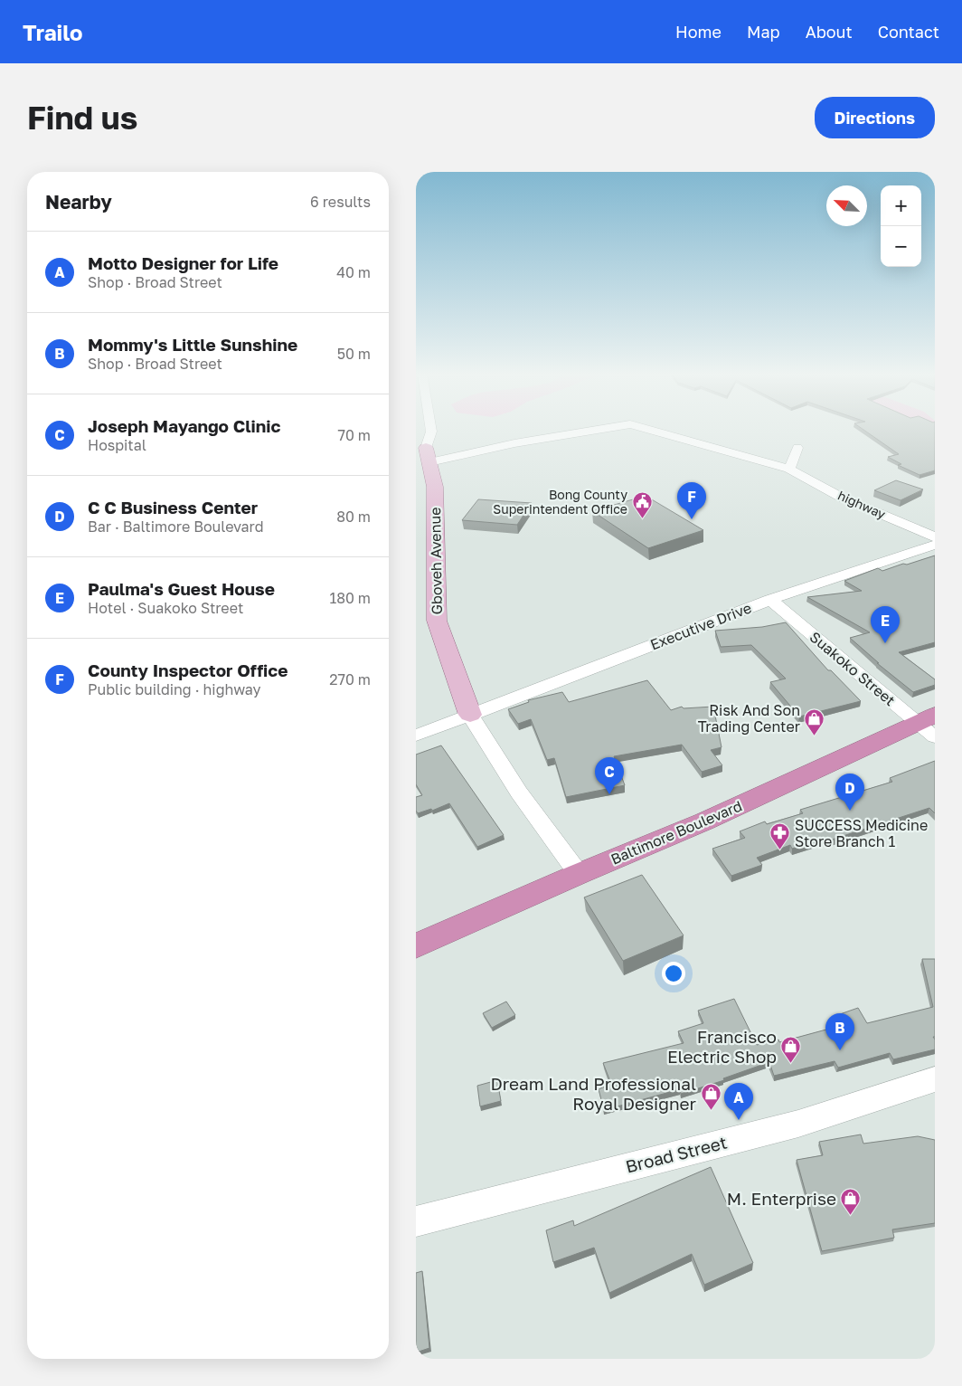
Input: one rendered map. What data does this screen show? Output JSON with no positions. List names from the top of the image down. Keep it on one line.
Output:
{"streets":{"highway":["Baltimore Boulevard"],"main road":["Gboveh Avenue"],"street":["highway","Executive Drive","Suakoko Street","Broad Street"]},"crossings":[["highway","Gboveh Avenue"],["Gboveh Avenue","Executive Drive"],["Gboveh Avenue","Baltimore Boulevard"],["Executive Drive","Suakoko Street"],["Suakoko Street","Baltimore Boulevard"]],"places":{"public building":["Bong County Superintendent Office"],"shop":["Risk And Son Trading Center","Francisco Electric Shop","Dream Land Professional Royal Designer","M. Enterprise"],"pharmacy":["SUCCESS Medicine Store Branch 1"]},"north":"top left","page":{"header":"Trailo","nav":["Home","Map","About","Contact"],"buttons":"Directions","title":"Find us","heading":["Nearby","6 results"],"map_buttons":["+","−"],"list":[{"mark":"A","name":"Motto Designer for Life","note":"Shop · Broad Street","value":"40 m"},{"mark":"B","name":"Mommy's Little Sunshine","note":"Shop · Broad Street","value":"50 m"},{"mark":"C","name":"Joseph Mayango Clinic","note":"Hospital","value":"70 m"},{"mark":"D","name":"C C Business Center","note":"Bar · Baltimore Boulevard","value":"80 m"},{"mark":"E","name":"Paulma's Guest House","note":"Hotel · Suakoko Street","value":"180 m"},{"mark":"F","name":"County Inspector Office","note":"Public building · highway","value":"270 m"}],"pins":["F","E","C","D","B","A"]}}
